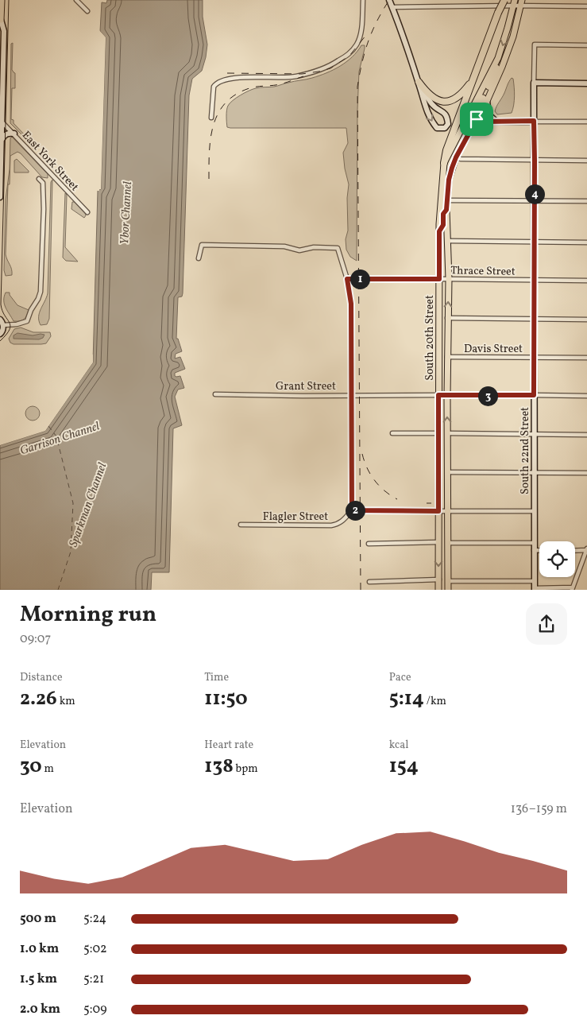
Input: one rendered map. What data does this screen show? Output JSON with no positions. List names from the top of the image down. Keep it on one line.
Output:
{"streets":{"main road":["South 20th Street"],"street":["East York Street","Thrace Street","Davis Street","Grant Street","South 22nd Street","Flagler Street"]},"crossings":[["Thrace Street","South 20th Street"],["Thrace Street","South 22nd Street"],["South 20th Street","Davis Street"],["South 20th Street","Grant Street"],["Davis Street","South 22nd Street"],["Grant Street","South 22nd Street"]],"water":["Ybor Channel","Garrison Channel","Sparkman Channel"],"page":{"pins":["4","1","3","2"],"heading":["Morning run","09:07"],"stats":[["Distance","2.26 km"],["Time","11:50"],["Pace","5:14 /km"],["Elevation","30 m"],["Heart rate","138 bpm"],["kcal","154"]],"chart":["Elevation","136–159 m"],"list":[{"name":"500 m","note":"5:24"},{"name":"1.0 km","note":"5:02"},{"name":"1.5 km","note":"5:21"},{"name":"2.0 km","note":"5:09"}]}}
